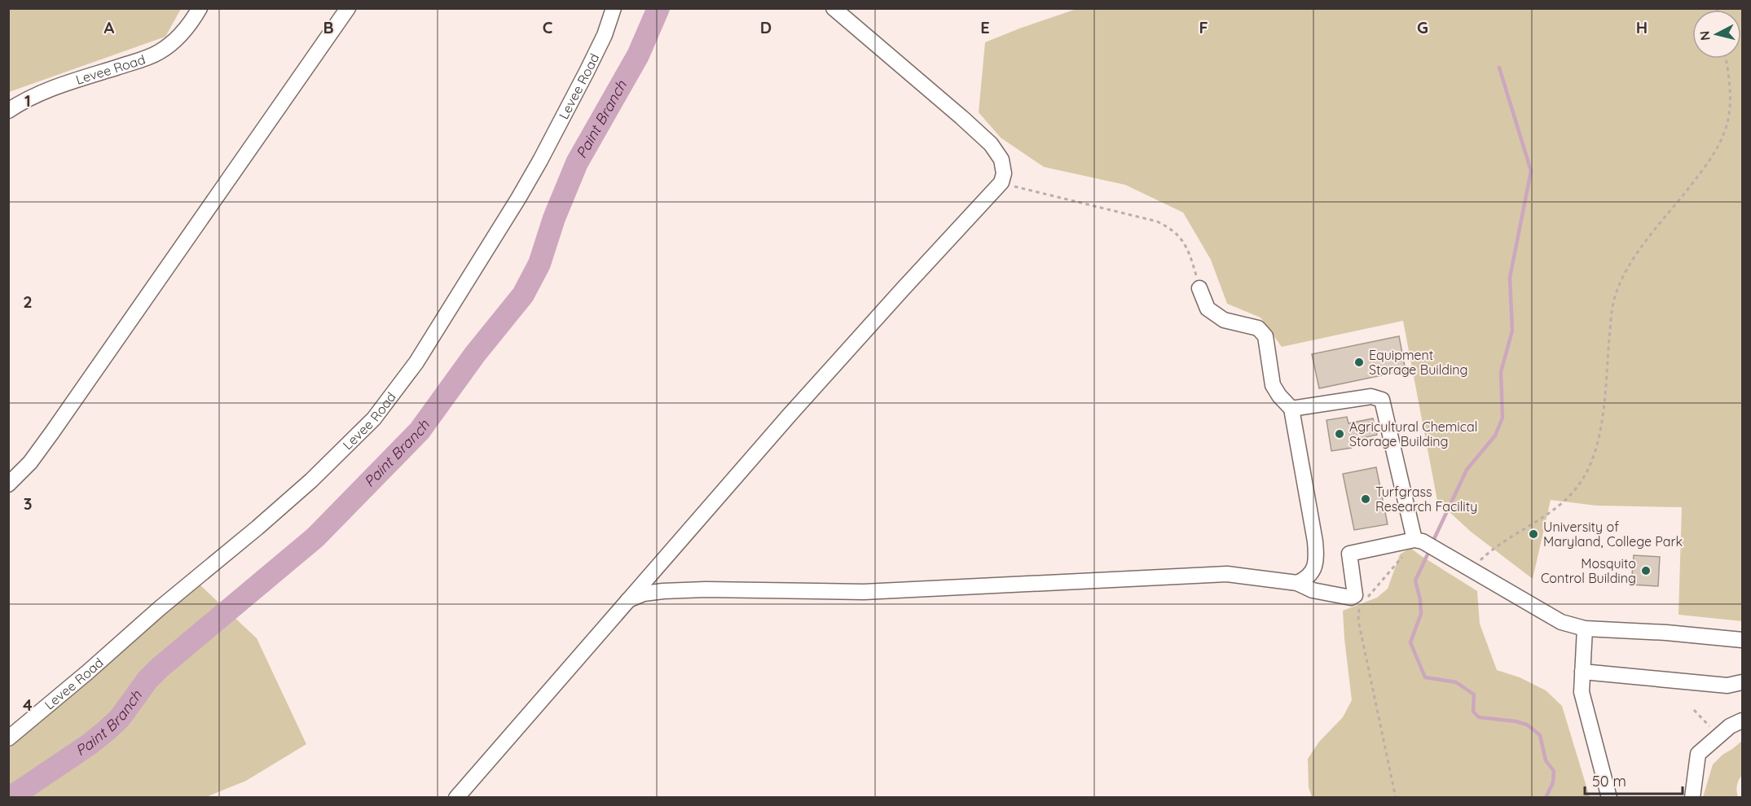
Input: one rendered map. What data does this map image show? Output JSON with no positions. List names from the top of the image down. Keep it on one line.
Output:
{"streets":{"lane":["Levee Road"]},"water":["Paint Branch"],"places":["Equipment Storage Building","Agricultural Chemical Storage Building","Turfgrass Research Facility","University of Maryland, College Park","Mosquito Control Building"],"scale_bar":"50 m","north":"left","grid":{"columns":["A","B","C","D","E","F","G","H"],"rows":["1","2","3","4"]}}
